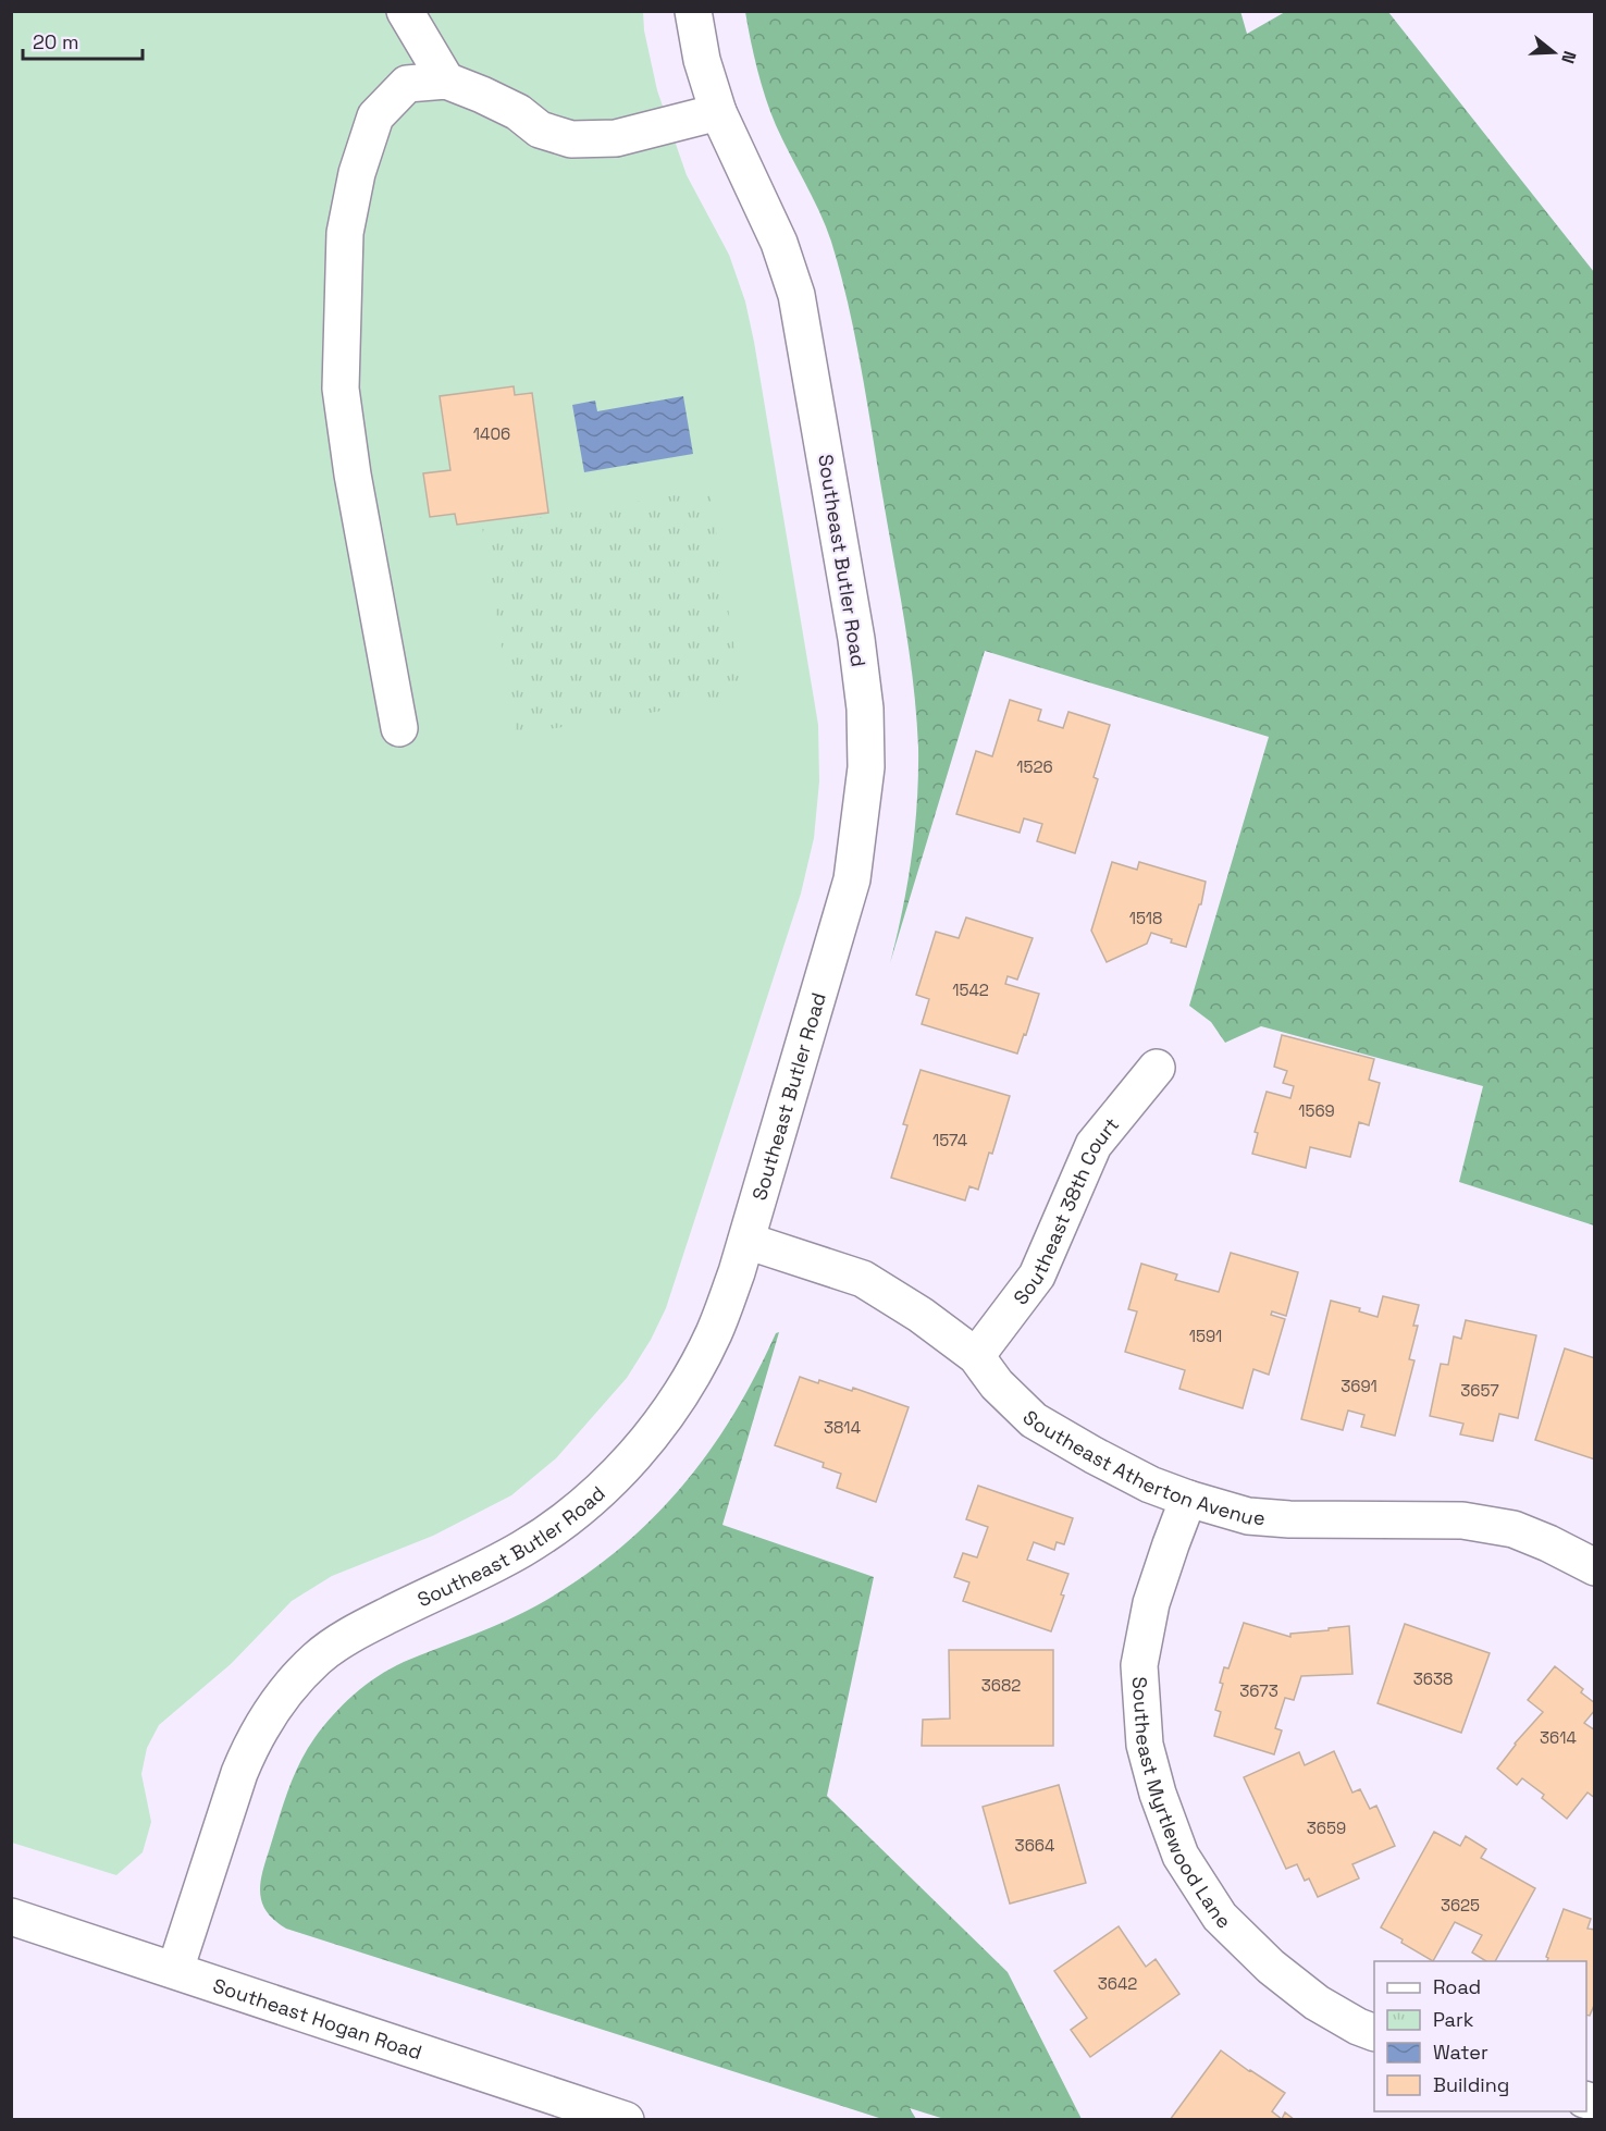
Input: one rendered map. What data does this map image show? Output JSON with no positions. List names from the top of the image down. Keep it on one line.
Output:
{"streets":{"main road":["Southeast Butler Road","Southeast 38th Court","Southeast Atherton Avenue","Southeast Myrtlewood Lane","Southeast Hogan Road"]},"crossings":[["Southeast Butler Road","Southeast Atherton Avenue"],["Southeast Butler Road","Southeast Hogan Road"],["Southeast 38th Court","Southeast Atherton Avenue"],["Southeast Atherton Avenue","Southeast Myrtlewood Lane"]],"house_numbers":["1406","1526","1518","1542","1569","1574","1591","3691","3657","3814","3638","3682","3673","3614","3659","3664","3625","3642"],"legend":["Road","Park","Water","Building"],"scale_bar":"20 m","north":"right"}
